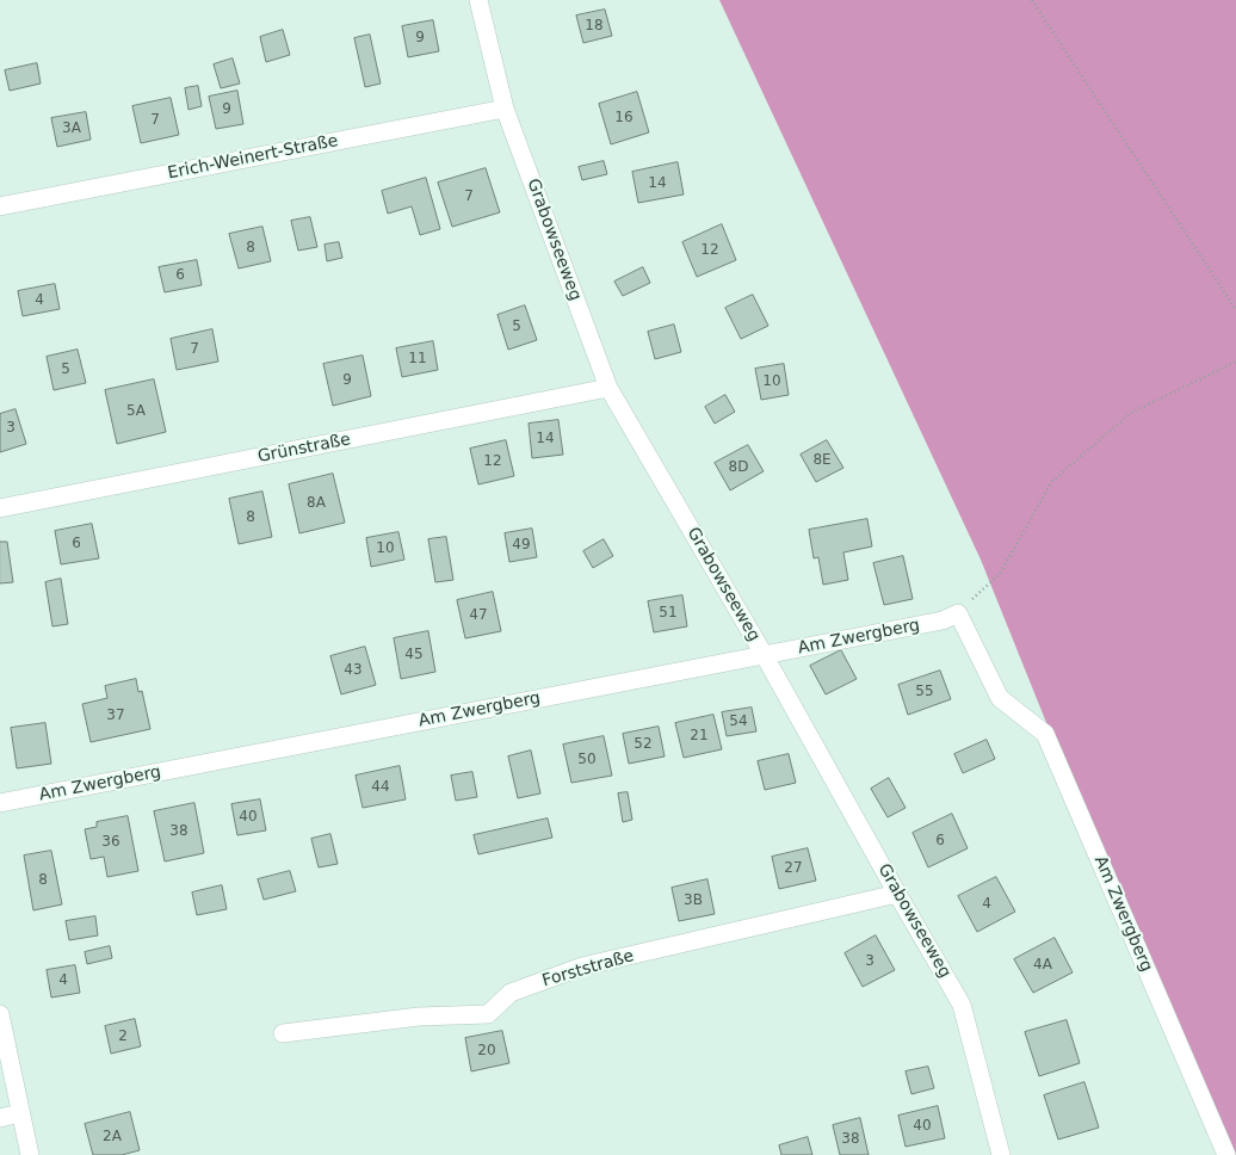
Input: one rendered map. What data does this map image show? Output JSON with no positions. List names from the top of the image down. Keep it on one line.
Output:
{"streets":{"street":["Erich-Weinert-Straße","Grabowseeweg","Grünstraße","Am Zwergberg","Forststraße"]},"crossings":[["Erich-Weinert-Straße","Grabowseeweg"],["Grabowseeweg","Grünstraße"],["Grabowseeweg","Am Zwergberg"],["Grabowseeweg","Forststraße"]],"house_numbers":["18","9","9","16","7","3A","14","7","8","12","6","4","5","7","11","5","9","10","5A","3","14","8E","12","8D","8A","8","6","49","10","51","47","45","43","55","37","54","21","52","50","44","40","38","6","36","27","8","3B","4","3","4A","4","2","20","40","2A","38"]}
